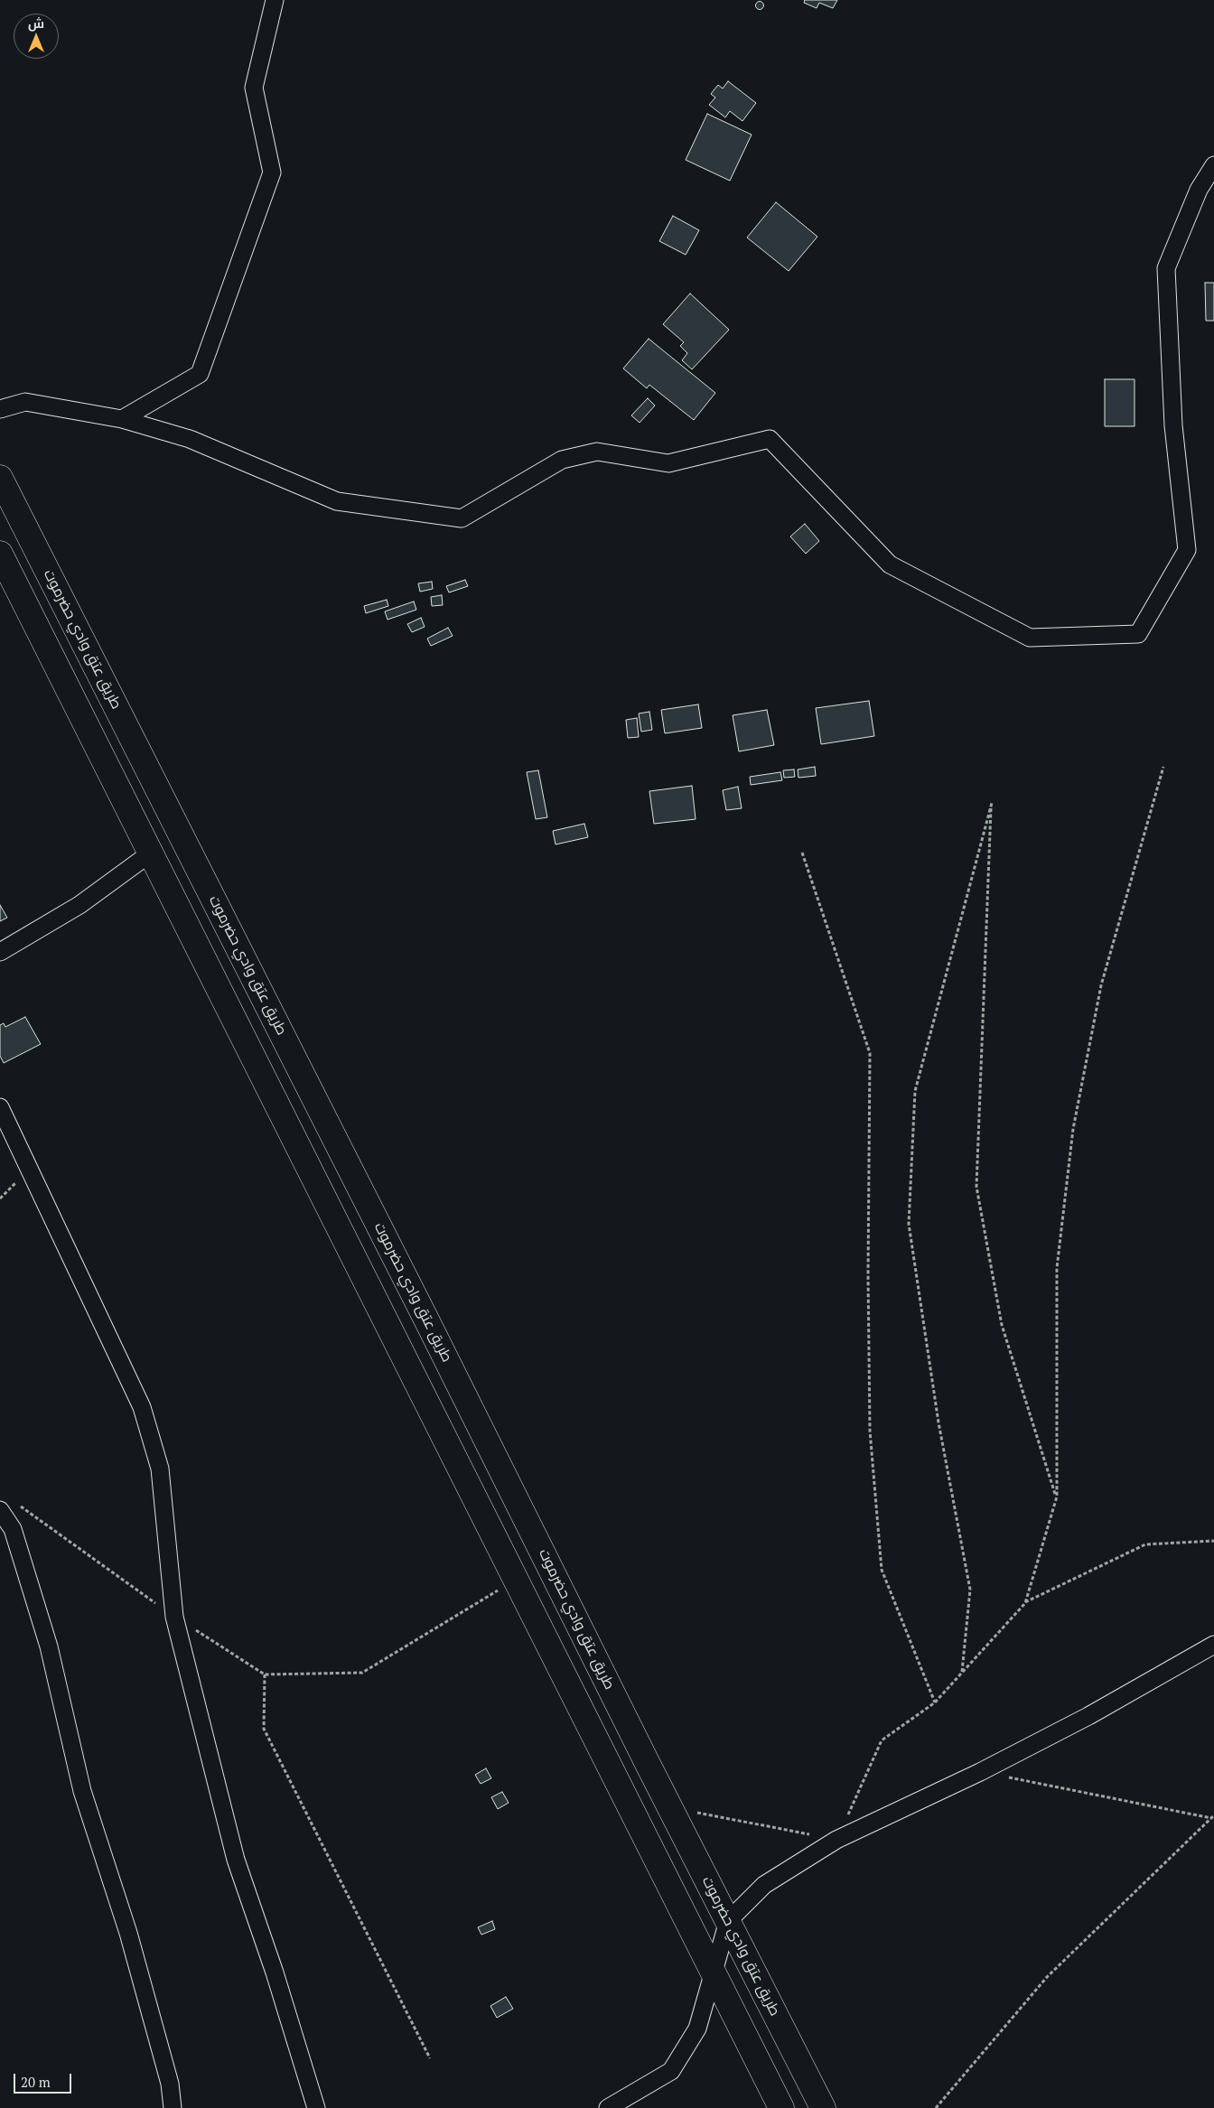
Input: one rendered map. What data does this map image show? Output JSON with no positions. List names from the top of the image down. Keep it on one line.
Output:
{"streets":{"main road":["طريق عتق وادي حضرموت"]},"scale_bar":"20 m","north":"top"}
